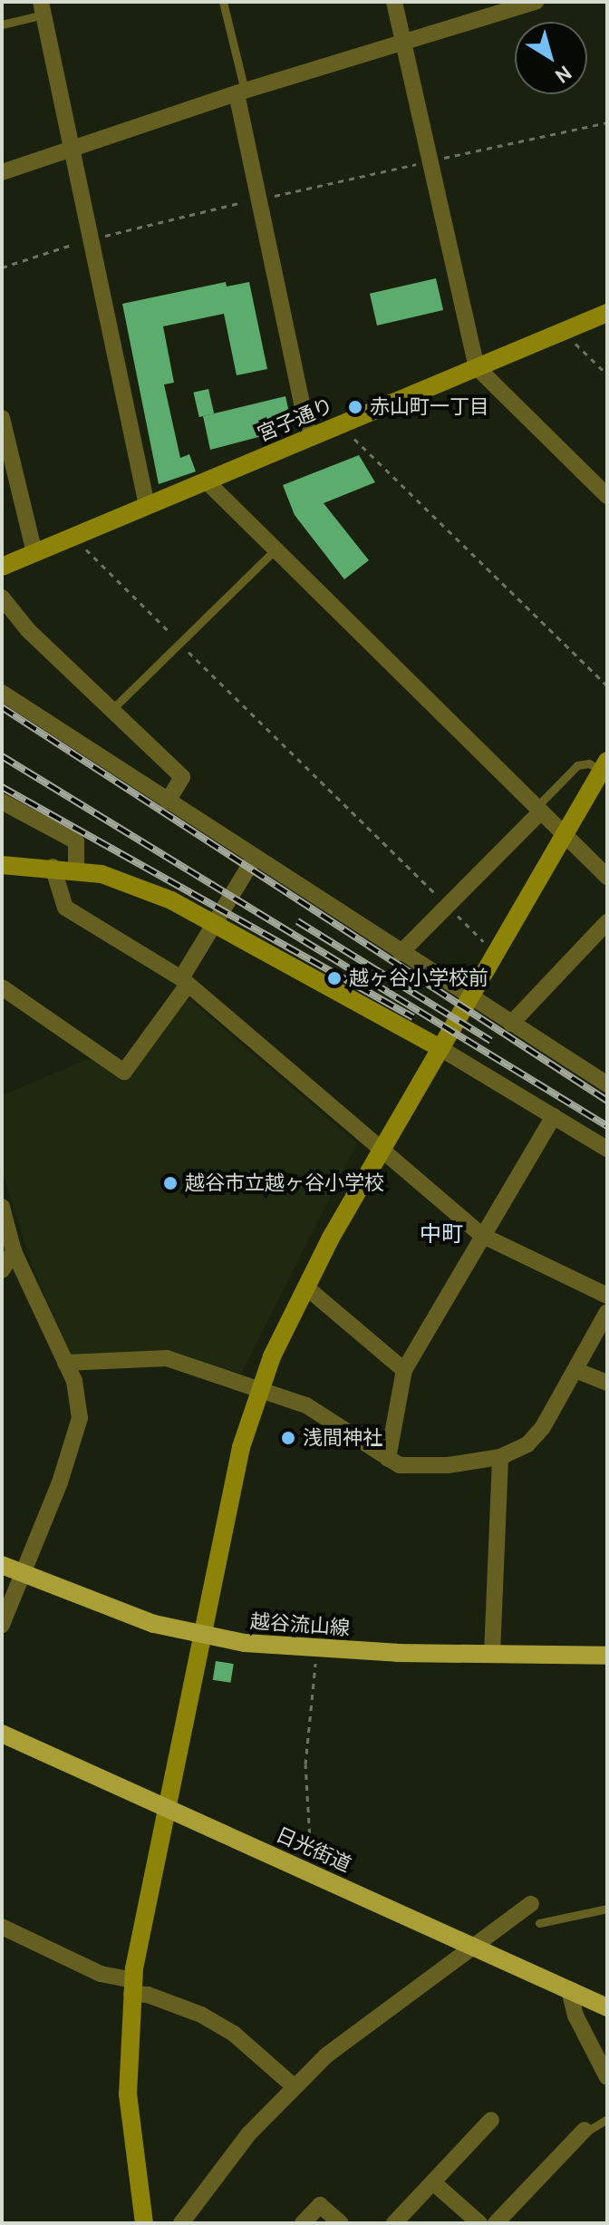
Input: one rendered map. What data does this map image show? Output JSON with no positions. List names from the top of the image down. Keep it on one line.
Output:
{"streets":{"main road":["越谷流山線","日光街道"],"street":["宮子通り"]},"districts":["中町"],"places":["赤山町一丁目","越ヶ谷小学校前","越谷市立越ヶ谷小学校","浅間神社"],"north":"bottom right"}
